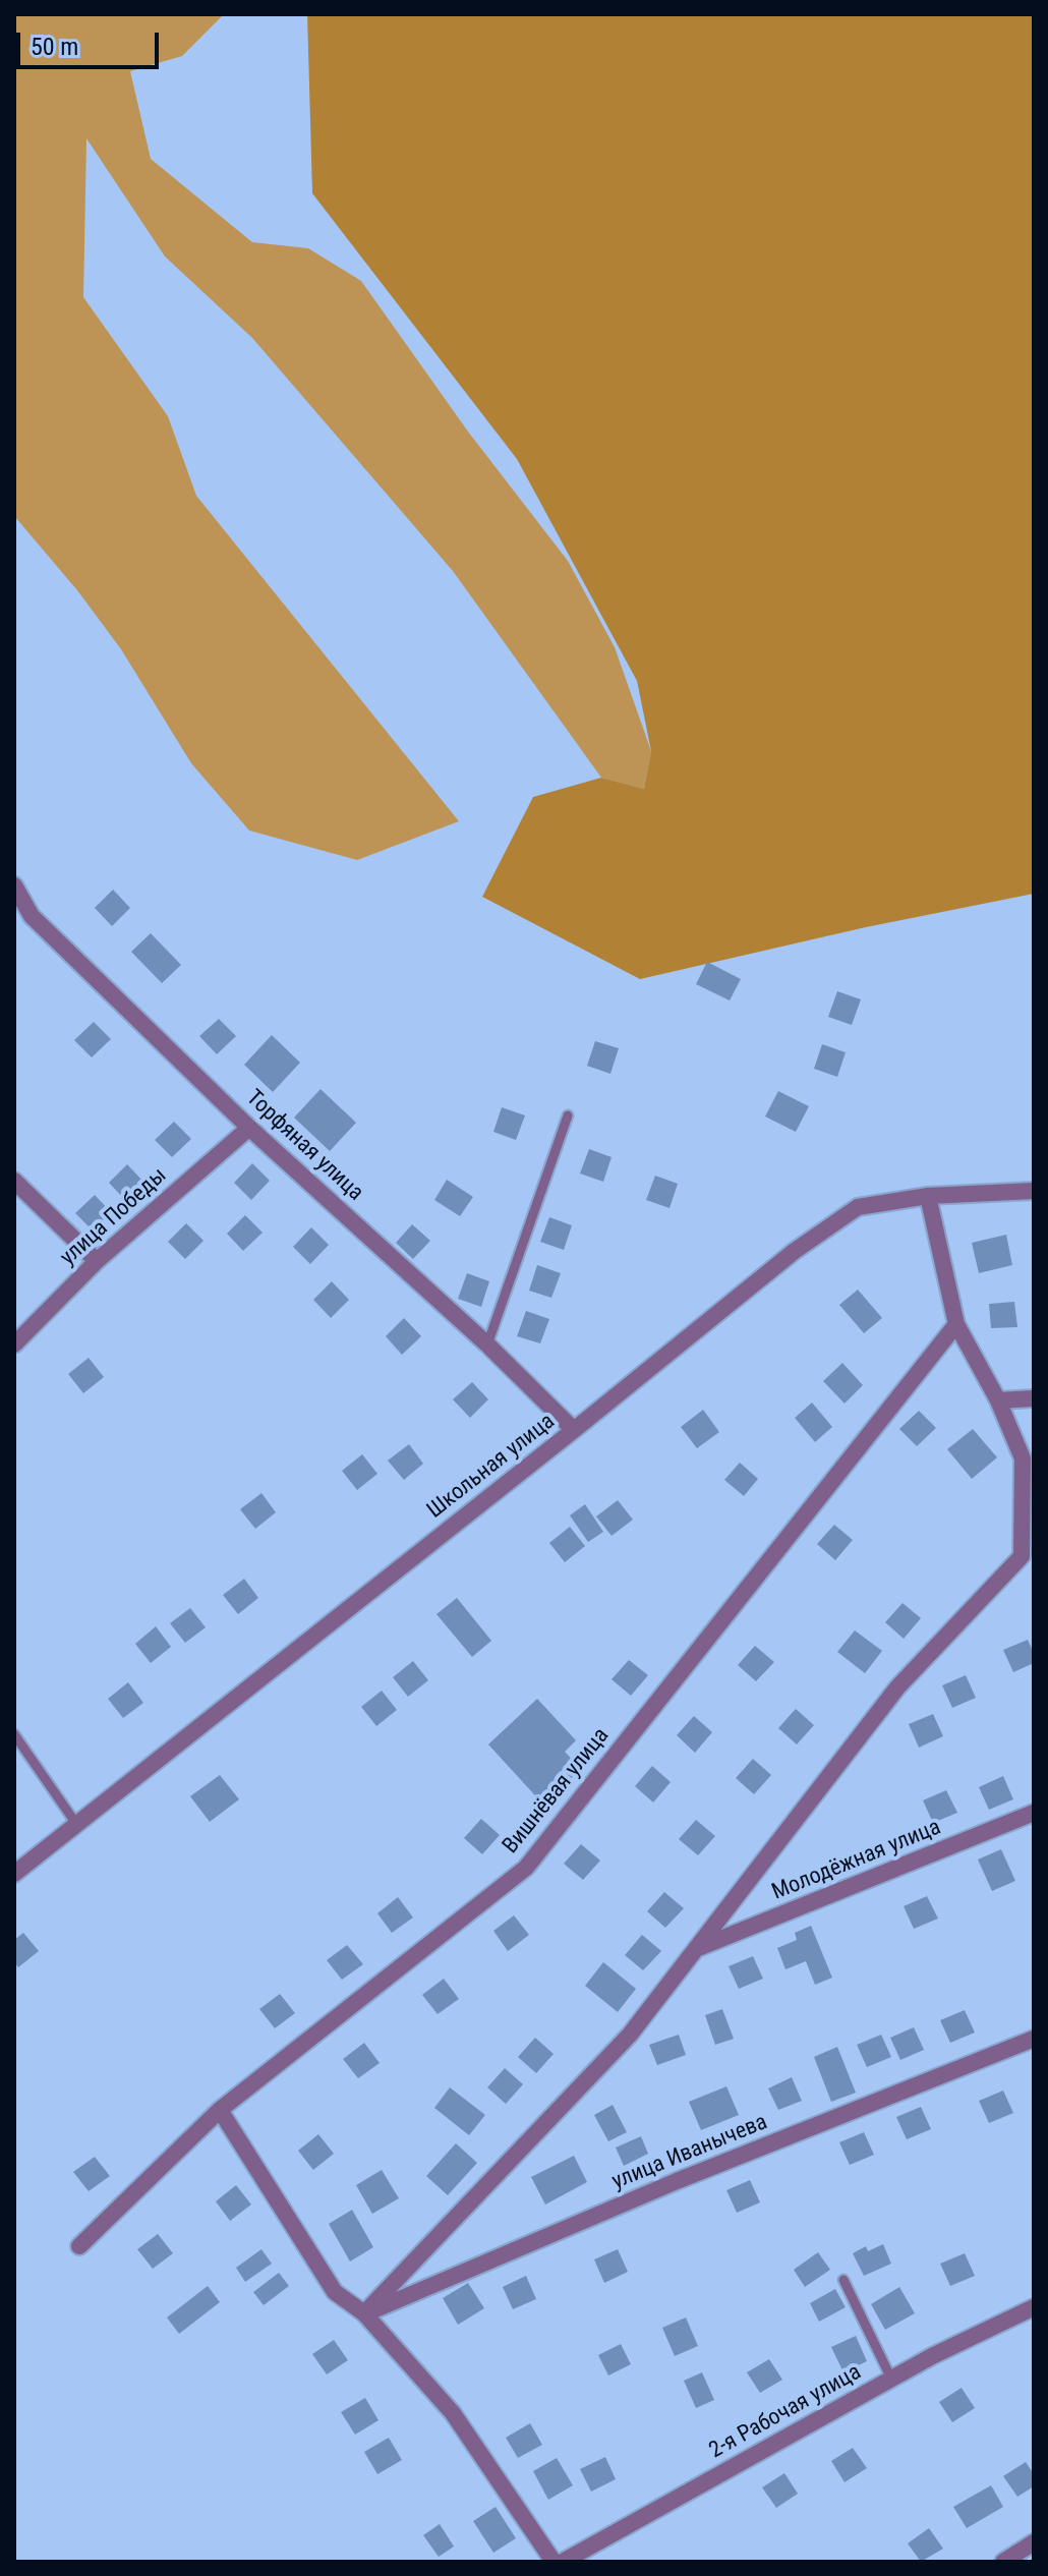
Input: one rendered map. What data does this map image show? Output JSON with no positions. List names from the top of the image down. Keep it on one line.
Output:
{"streets":{"street":["Торфяная улица","улица Победы","Школьная улица","Вишнёвая улица","Молодёжная улица","улица Иванычева","2-я Рабочая улица"]},"crossings":[["Торфяная улица","улица Победы"],["Торфяная улица","Школьная улица"]],"scale_bar":"50 m"}
